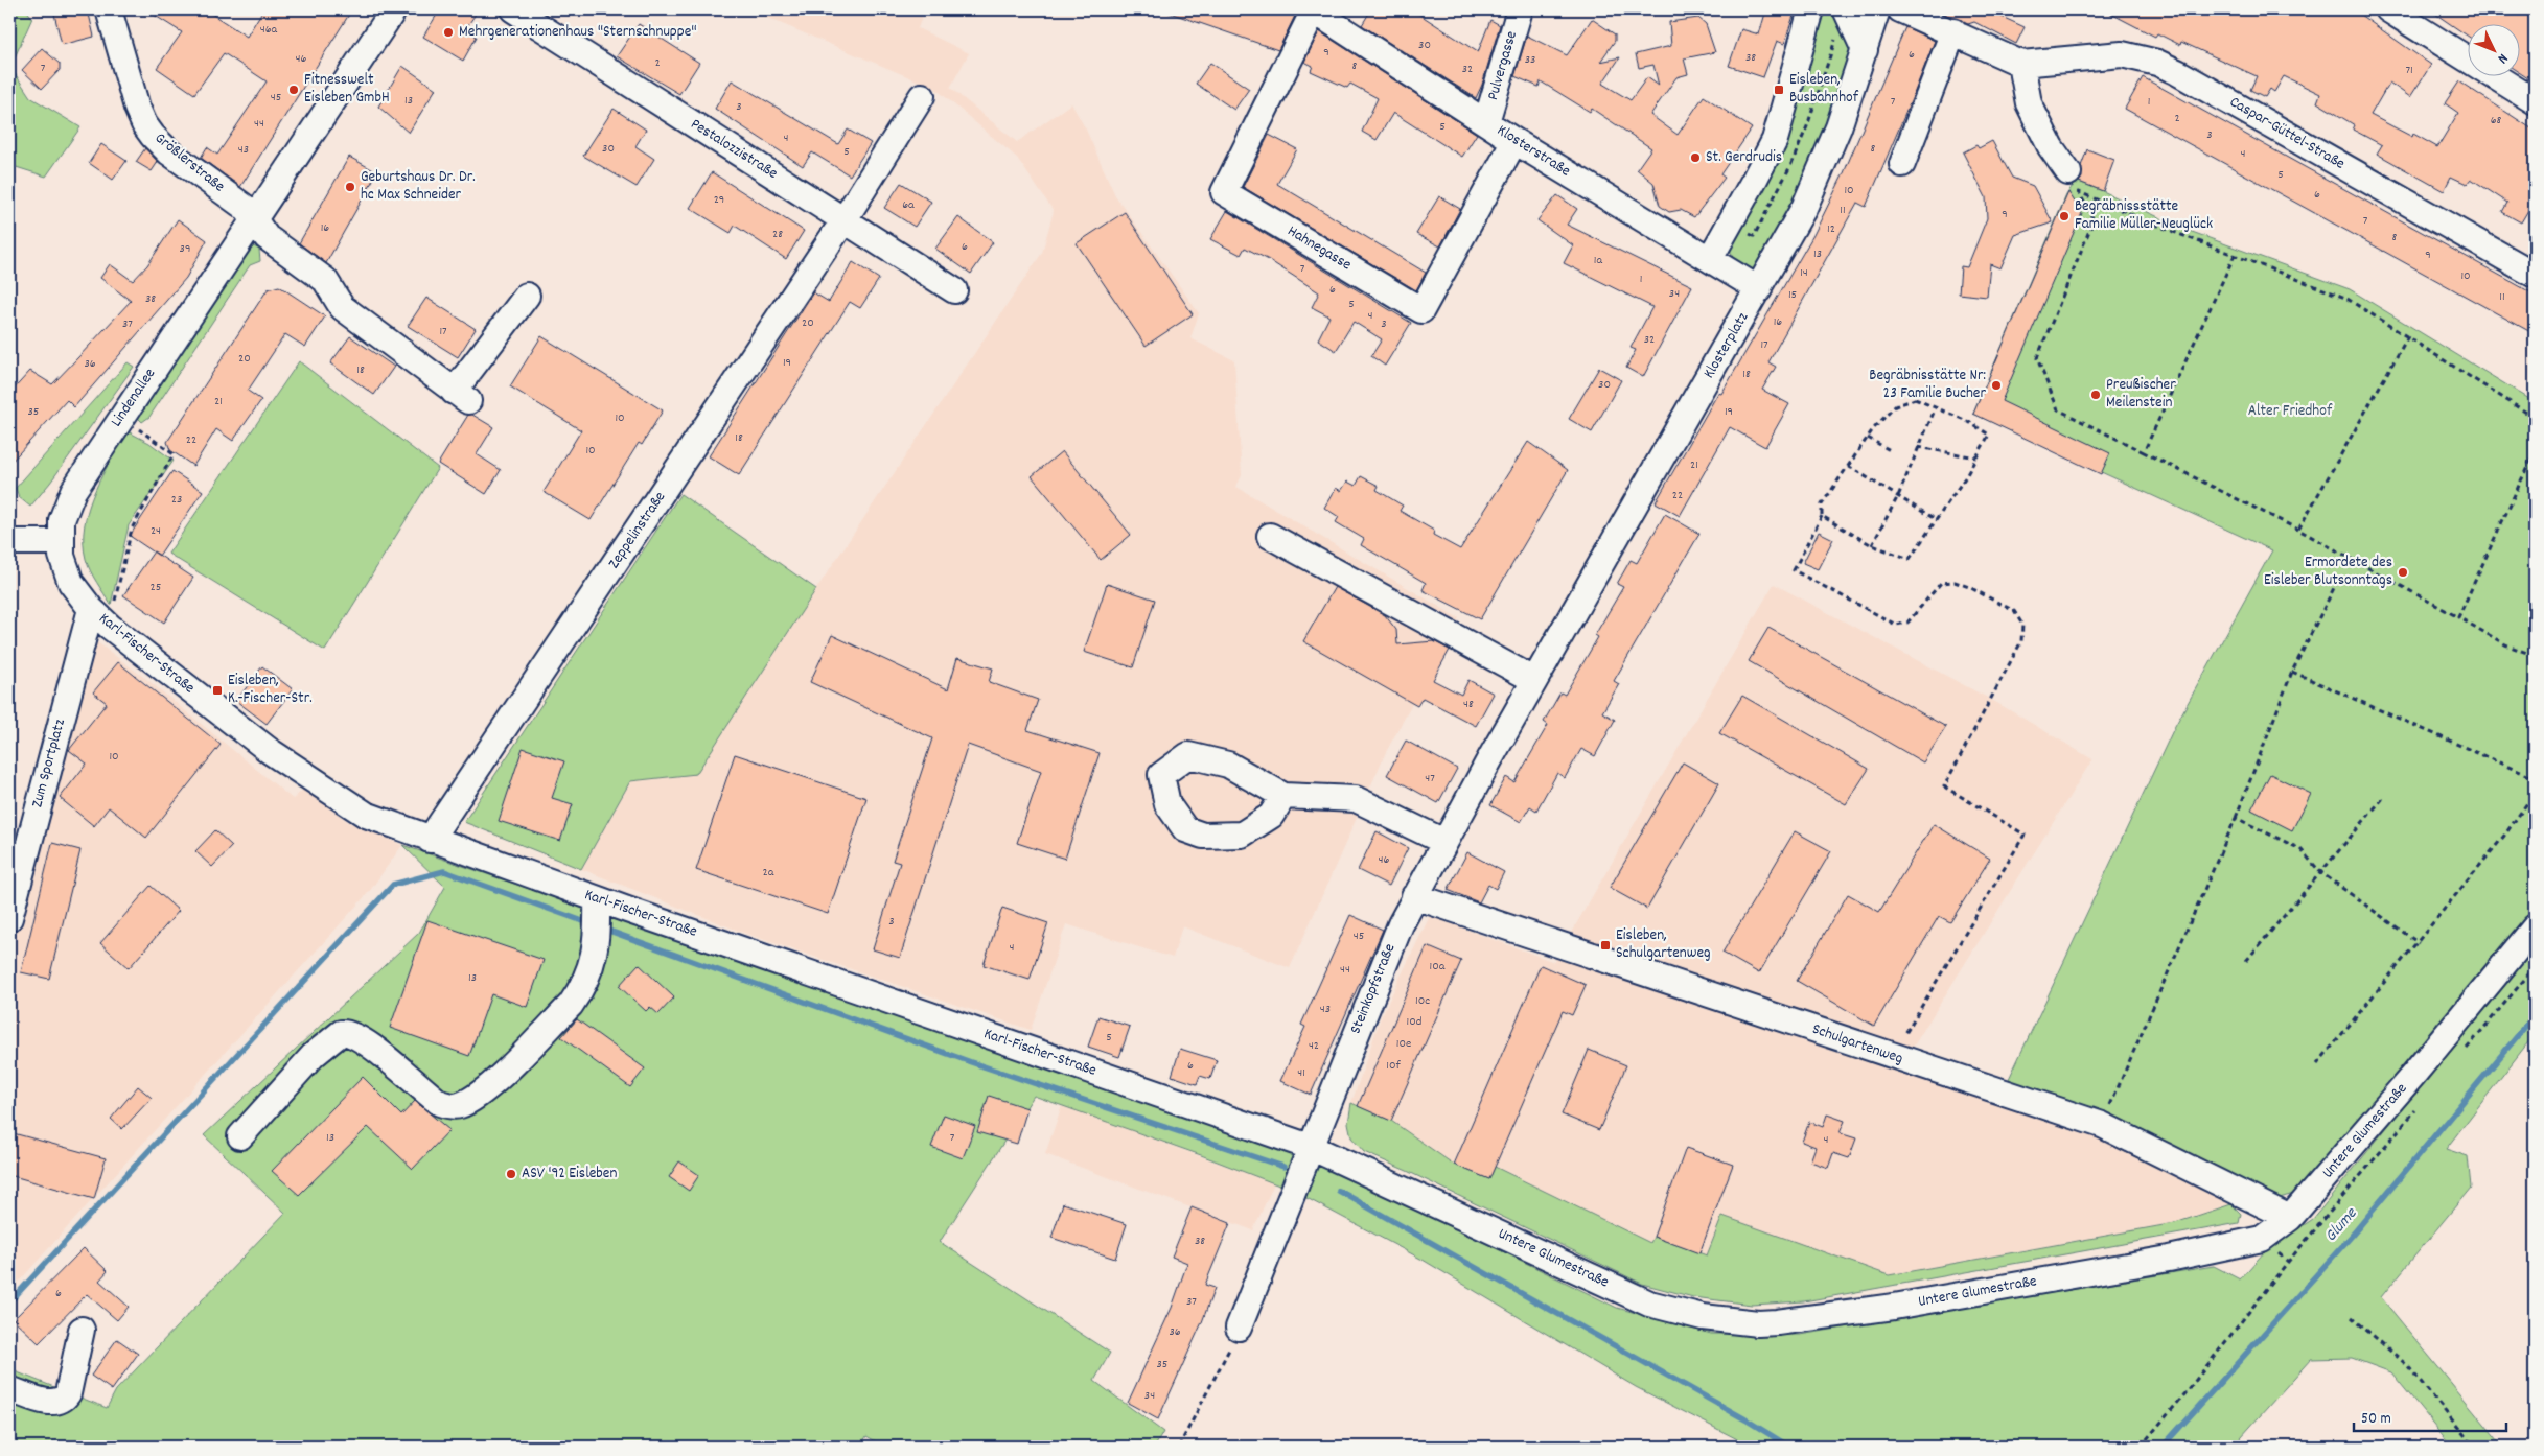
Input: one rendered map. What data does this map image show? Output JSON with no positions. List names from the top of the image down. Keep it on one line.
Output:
{"streets":{"street":["Pulvergasse","Caspar-Güttel-Straße","Pestalozzistraße","Klosterstraße","Größlerstraße","Hahnegasse","Klosterplatz","Lindenallee","Zeppelinstraße","Karl-Fischer-Straße","Zum Sportplatz","Steinkopfstraße","Schulgartenweg","Untere Glumestraße"]},"crossings":[["Pulvergasse","Klosterstraße"],["Pestalozzistraße","Zeppelinstraße"],["Klosterstraße","Hahnegasse"],["Klosterstraße","Klosterplatz"],["Größlerstraße","Lindenallee"],["Klosterplatz","Steinkopfstraße"],["Lindenallee","Karl-Fischer-Straße"],["Zeppelinstraße","Karl-Fischer-Straße"],["Karl-Fischer-Straße","Zum Sportplatz"],["Karl-Fischer-Straße","Steinkopfstraße"],["Karl-Fischer-Straße","Untere Glumestraße"],["Steinkopfstraße","Schulgartenweg"],["Steinkopfstraße","Untere Glumestraße"],["Schulgartenweg","Untere Glumestraße"]],"water":["Glume"],"parks":["Alter Friedhof"],"places":{"other":["Mehrgenerationenhaus \"Sternschnuppe\"","Fitnesswelt Eisleben GmbH","St. Gerdrudis","Geburtshaus Dr. Dr. hc Max Schneider","Begräbnissstätte Familie Müller-Neuglück","Begräbnisstätte Nr: 23 Familie Bucher","Preußischer Meilenstein","Ermordete des Eisleber Blutsonntags","ASV '92 Eisleben"],"transit":["Eisleben, Busbahnhof","Eisleben, K.-Fischer-Str.","Eisleben, Schulgartenweg"]},"house_numbers":["46a","30","9","6","38","46","33","2","8","7","32","71","45","13","7","1","3","2","68","44","5","3","4","30","8","43","5","4","5","10","6","29","6a","11","9","7","16","12","28","8","6","39","13","9","1a","7","14","10","1","6","34","15","11","38","5","4","16","20","37","3","17","32","17","20","19","36","18","18","30","21","35","19","10","18","22","10","21","22","23","24","25","48","10","47","46","2a","3","45","4","10a","44","13","10c","43","10d","5","10e","42","6","10f","41","13","7","4","38","6","37","36","35","34"],"scale_bar":"50 m","north":"bottom right"}
